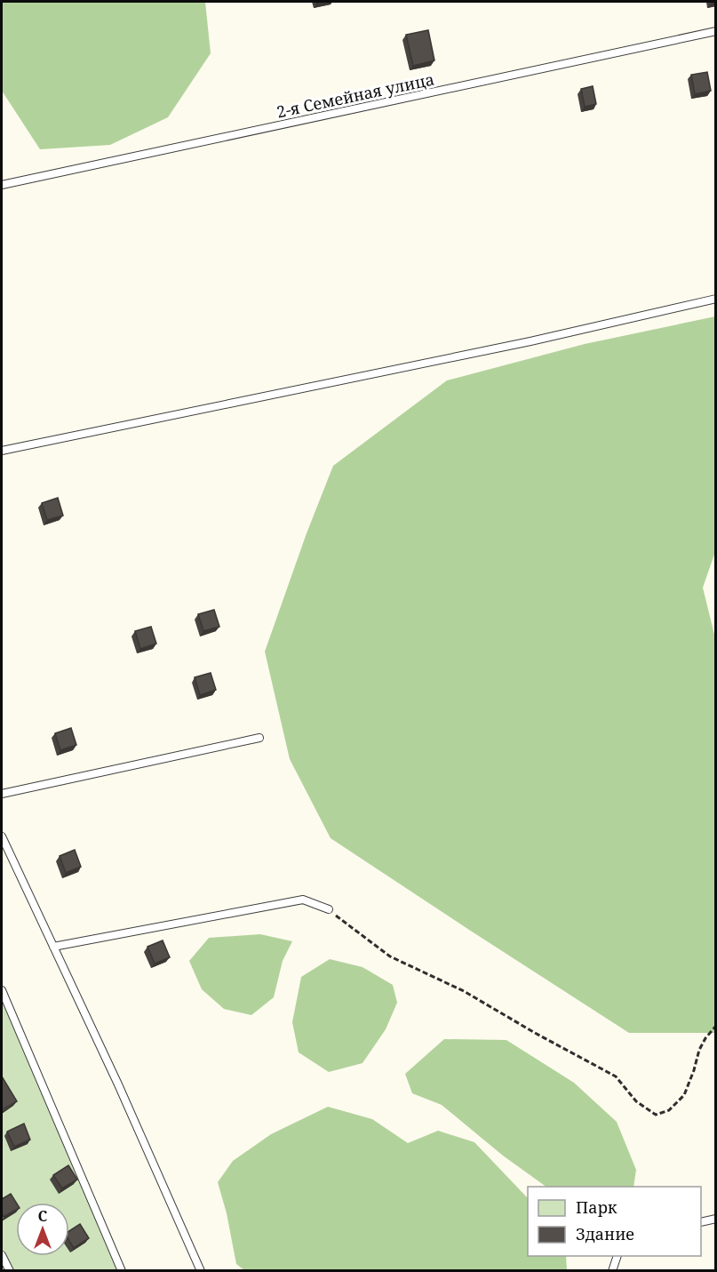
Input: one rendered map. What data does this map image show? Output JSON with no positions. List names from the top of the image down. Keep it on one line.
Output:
{"streets":{"lane":["2-я Семейная улица"]},"legend":["Парк","Здание"],"north":"top"}
